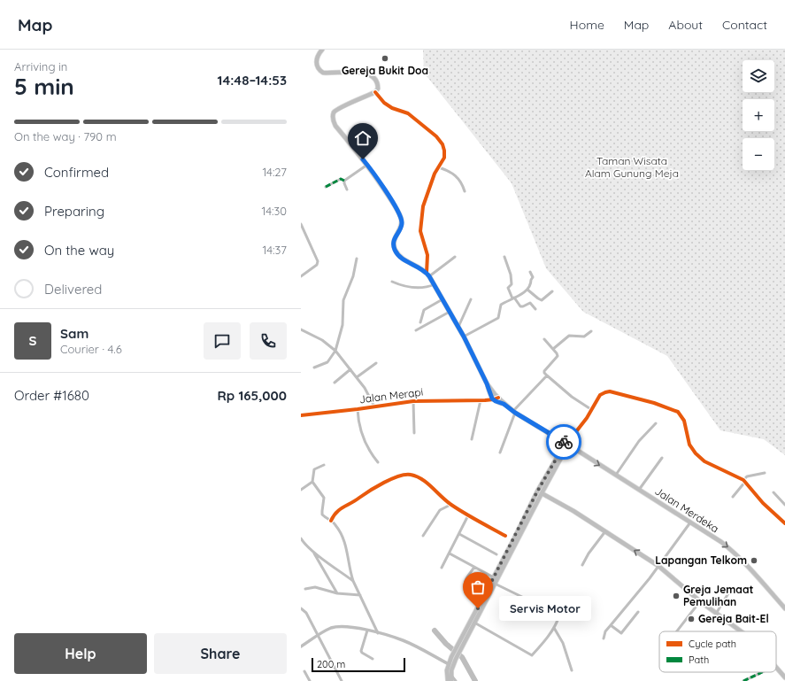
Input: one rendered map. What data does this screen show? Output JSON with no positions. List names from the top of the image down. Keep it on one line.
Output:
{"streets":{"main road":["Jalan Merdeka"],"street":["Jalan Merapi"]},"crossings":[["Jalan Merapi","Jalan Merdeka"]],"one_way":["Jalan Merdeka"],"parks":["Taman Wisata Alam Gunung Meja"],"places":["Gereja Bukit Doa","Lapangan Telkom","Greja Jemaat Pemulihan","Servis Motor","Gereja Bait-El"],"legend":["Cycle path","Path"],"scale_bar":"200 m","page":{"header":"Map","nav":["Home","Map","About","Contact"],"heading":["5 min","Arriving in","14:48–14:53"],"panel":["Sam","Courier · 4.6","Order #1680","Rp 165,000"],"map_buttons":["+","−"],"bar":"On the way · 790 m","list":[["Confirmed","14:27"],["Preparing","14:30"],["On the way","14:37"],"Delivered"],"round":"S","bubble":"Servis Motor","buttons":["Help","Share"],"scale":"200 m"}}
